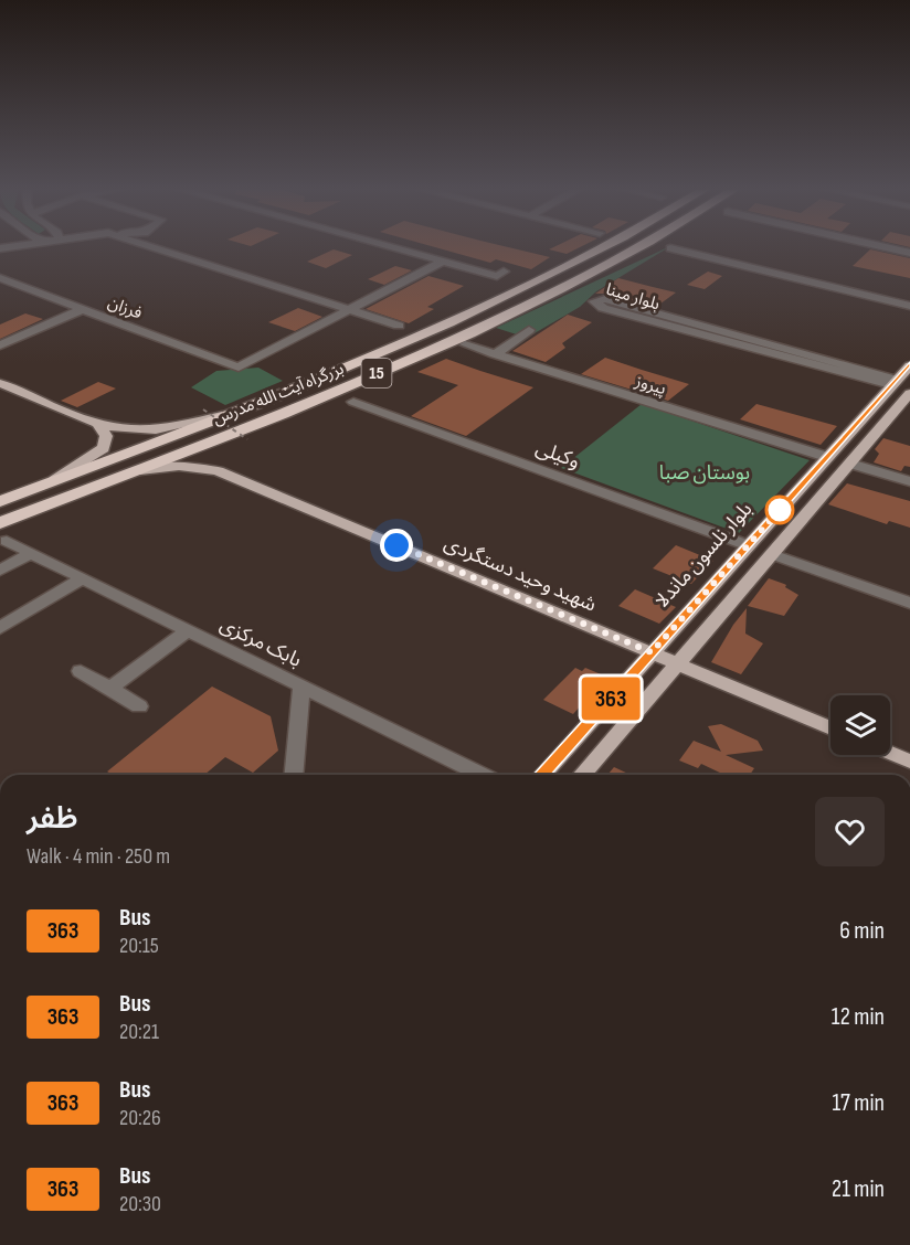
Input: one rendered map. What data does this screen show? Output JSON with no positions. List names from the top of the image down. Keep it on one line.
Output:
{"streets":{"highway":["15","بزرگراه آیت الله مدرس"],"main road":["بلوار نلسون ماندلا","شهید وحید دستگردی"],"street":["بلوار مینا","فرزان","پیروز","وكيلی","بابک مرکزی"]},"crossings":[["بلوار مینا","بلوار نلسون ماندلا"],["پیروز","بلوار نلسون ماندلا"],["بزرگراه آیت الله مدرس","شهید وحید دستگردی"],["وكيلی","بلوار نلسون ماندلا"],["بلوار نلسون ماندلا","شهید وحید دستگردی"]],"parks":["بوستان صبا"],"lines":["bus line 363"],"page":{"on_map":"363","heading":["ظفر","Walk · 4 min · 250 m"],"list":[{"mark":"363","name":"Bus","note":"20:15","value":"6 min"},{"mark":"363","name":"Bus","note":"20:21","value":"12 min"},{"mark":"363","name":"Bus","note":"20:26","value":"17 min"},{"mark":"363","name":"Bus","note":"20:30","value":"21 min"}]}}
